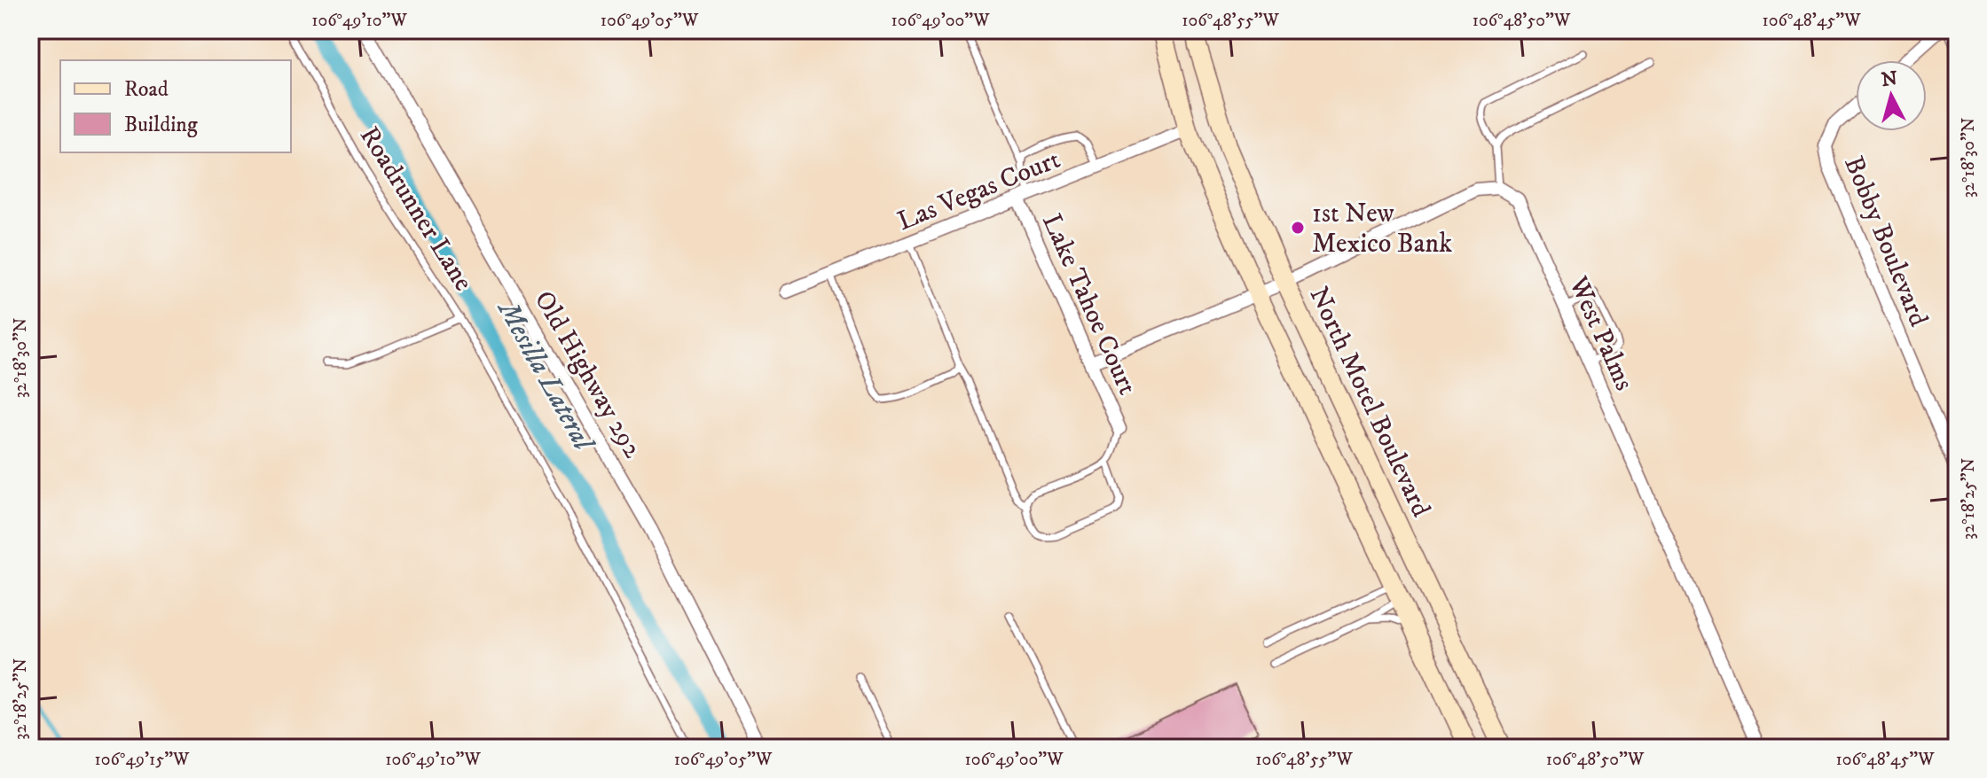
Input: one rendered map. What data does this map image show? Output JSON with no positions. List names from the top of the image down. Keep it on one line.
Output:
{"streets":{"main road":["North Motel Boulevard"],"street":["Las Vegas Court","Bobby Boulevard","Lake Tahoe Court","West Palms","Old Highway 292"],"lane":["Roadrunner Lane"]},"crossings":[["Las Vegas Court","Lake Tahoe Court"]],"water":["Mesilla Lateral"],"places":["1st New Mexico Bank"],"legend":["Road","Building"],"north":"top","coordinates":["106°49'10\"W","106°49'05\"W","106°49'00\"W","106°48'55\"W","106°48'50\"W","106°48'45\"W","32°18'30\"N","32°18'25\"N","106°49'15\"W"]}
